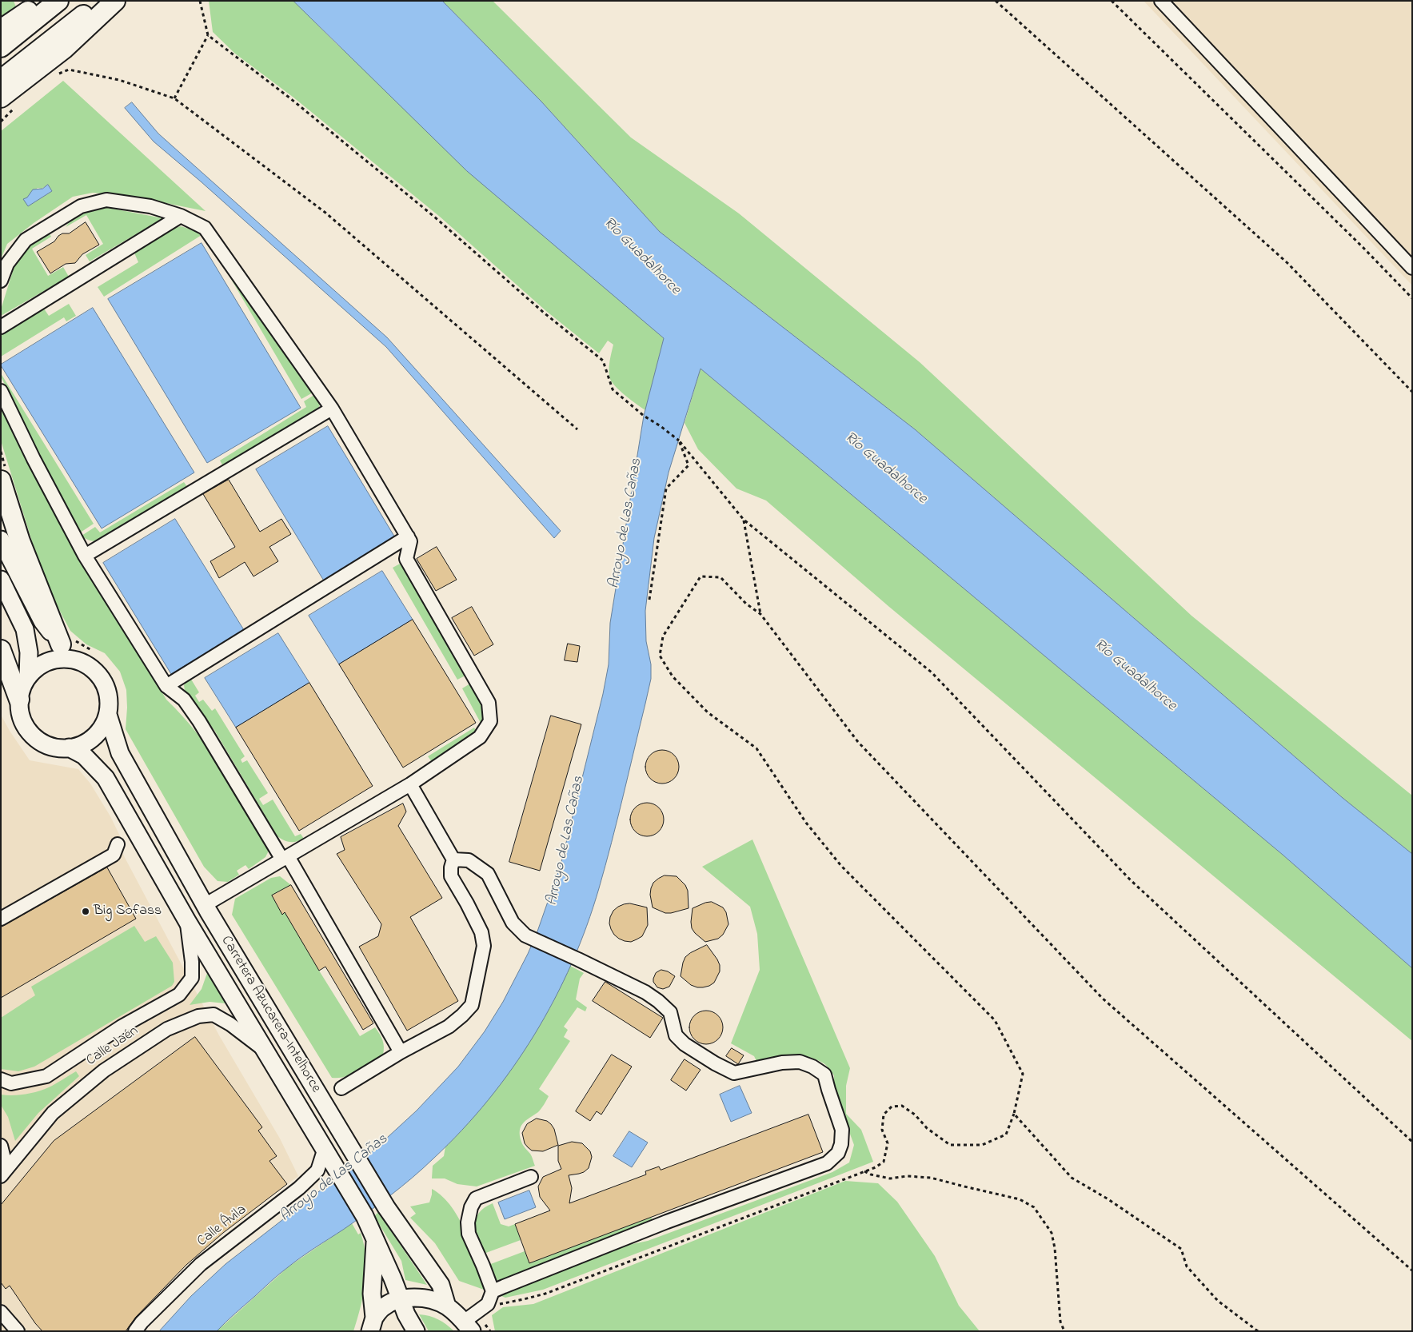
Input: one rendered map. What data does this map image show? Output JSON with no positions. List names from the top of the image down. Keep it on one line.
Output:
{"streets":{"main road":["Carretera Azucarera-Intelhorce"],"street":["Calle Jaén","Calle Ávila"]},"crossings":[["Carretera Azucarera-Intelhorce","Calle Jaén"],["Carretera Azucarera-Intelhorce","Calle Ávila"]],"water":["Río Guadalhorce","Arroyo de Las Cañas"],"places":["Big Sofass"]}
